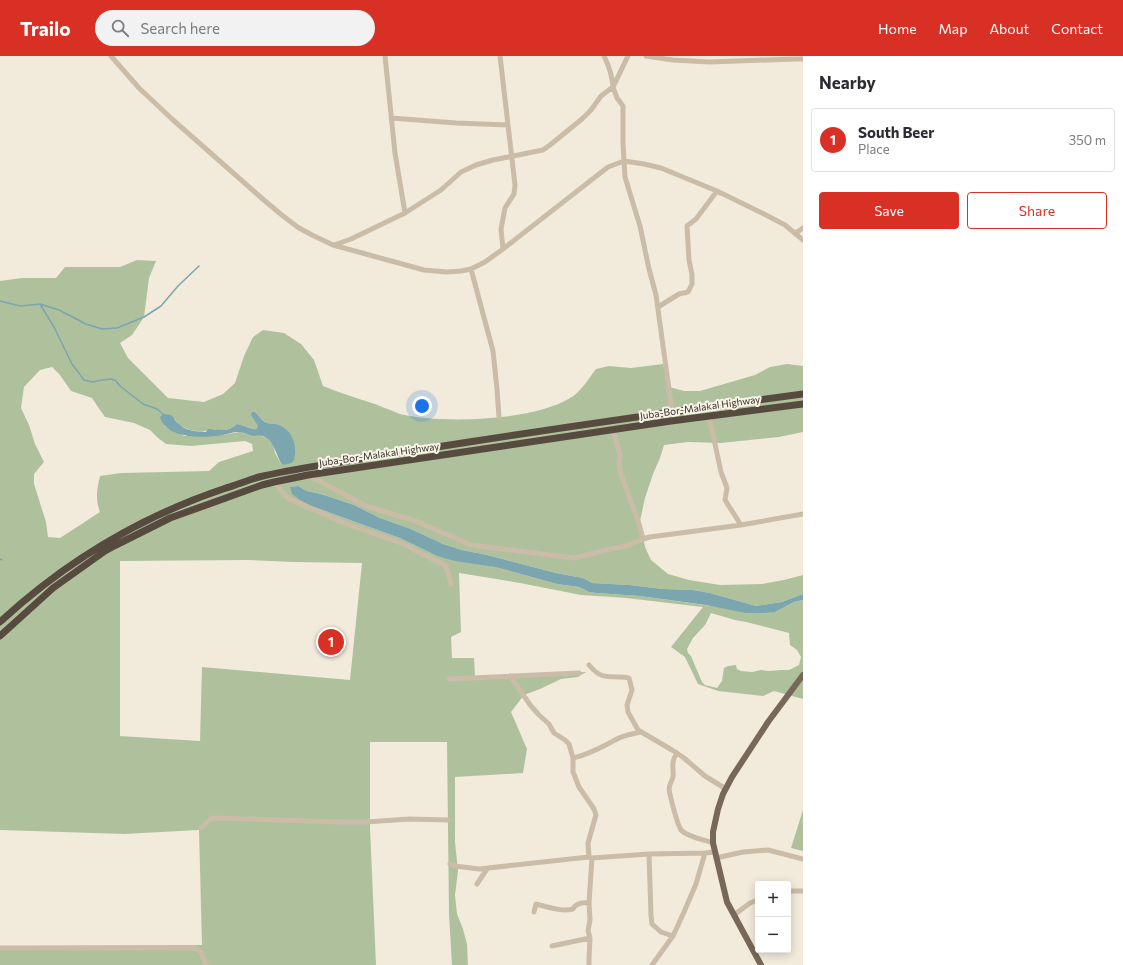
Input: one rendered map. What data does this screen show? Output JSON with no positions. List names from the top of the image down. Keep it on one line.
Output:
{"streets":{"highway":["Juba-Bor-Malakal Highway"]},"page":{"header":"Trailo","search":"Search here","nav":["Home","Map","About","Contact"],"heading":"Nearby","list":[{"mark":"1","name":"South Beer","note":"Place","value":"350 m"}],"buttons":["Save","Share"],"pins":"1","map_buttons":["+","−"]}}
